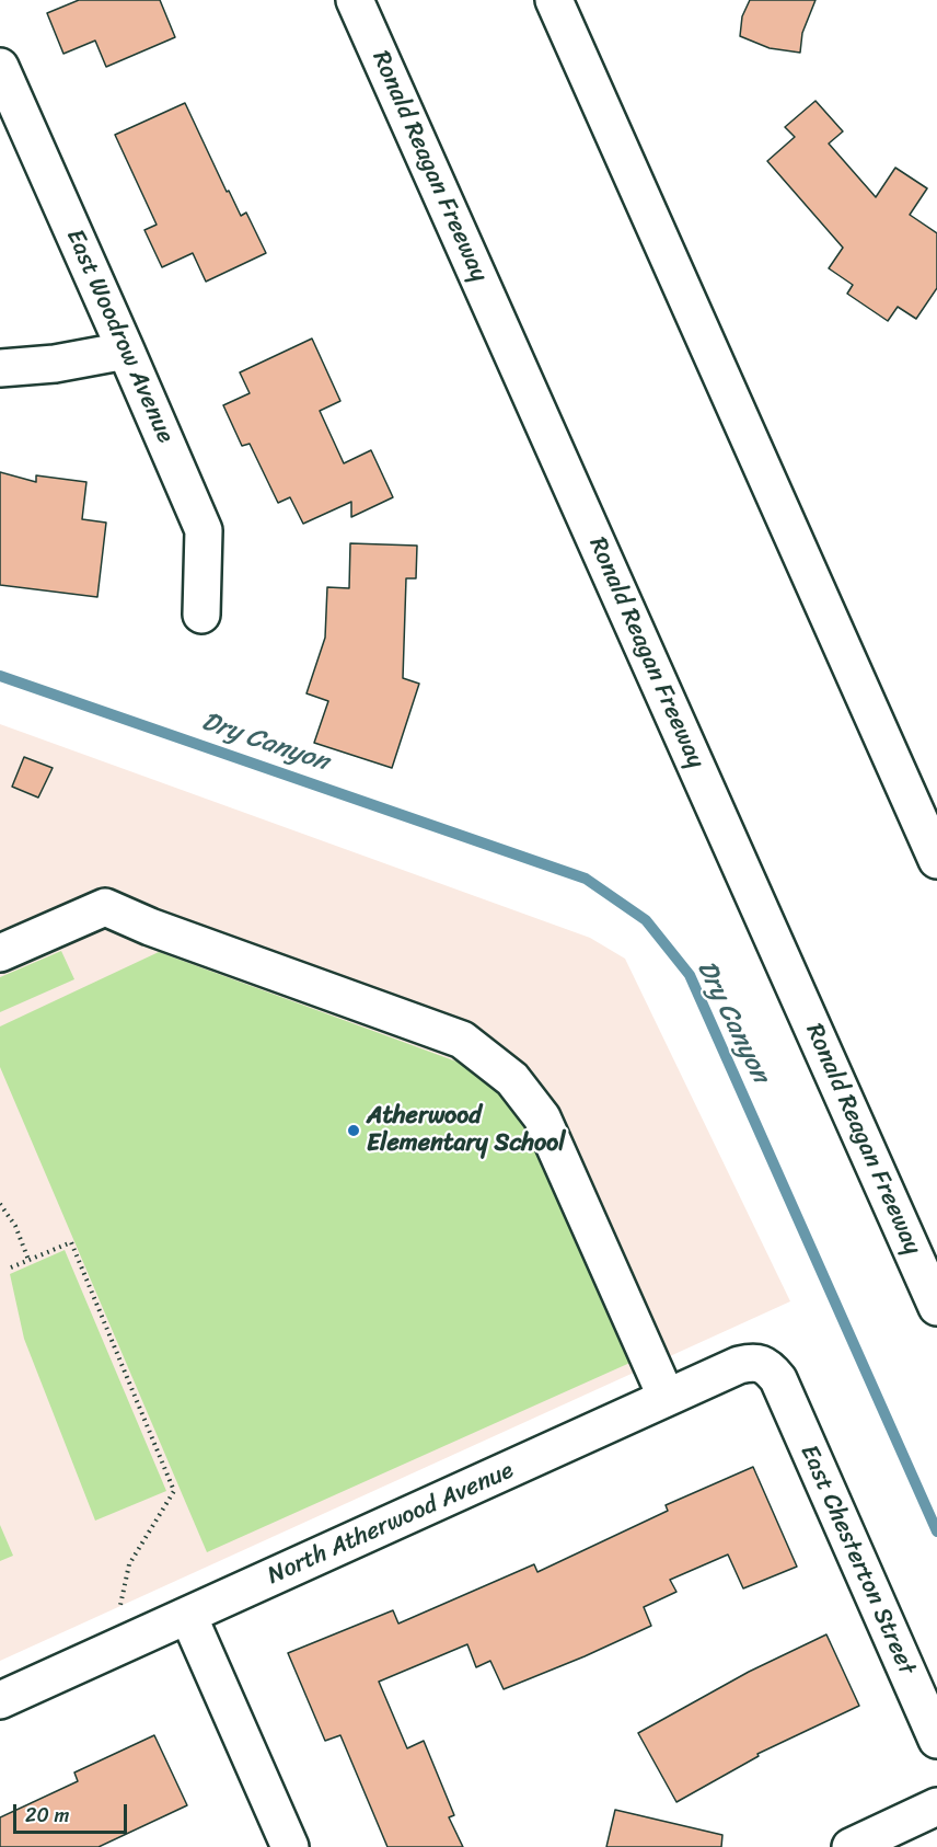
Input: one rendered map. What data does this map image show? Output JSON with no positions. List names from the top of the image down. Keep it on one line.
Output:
{"streets":{"main road":["Ronald Reagan Freeway","East Woodrow Avenue","North Atherwood Avenue","East Chesterton Street"]},"crossings":[["North Atherwood Avenue","East Chesterton Street"]],"water":["Dry Canyon"],"places":["Atherwood Elementary School"],"scale_bar":"20 m"}
